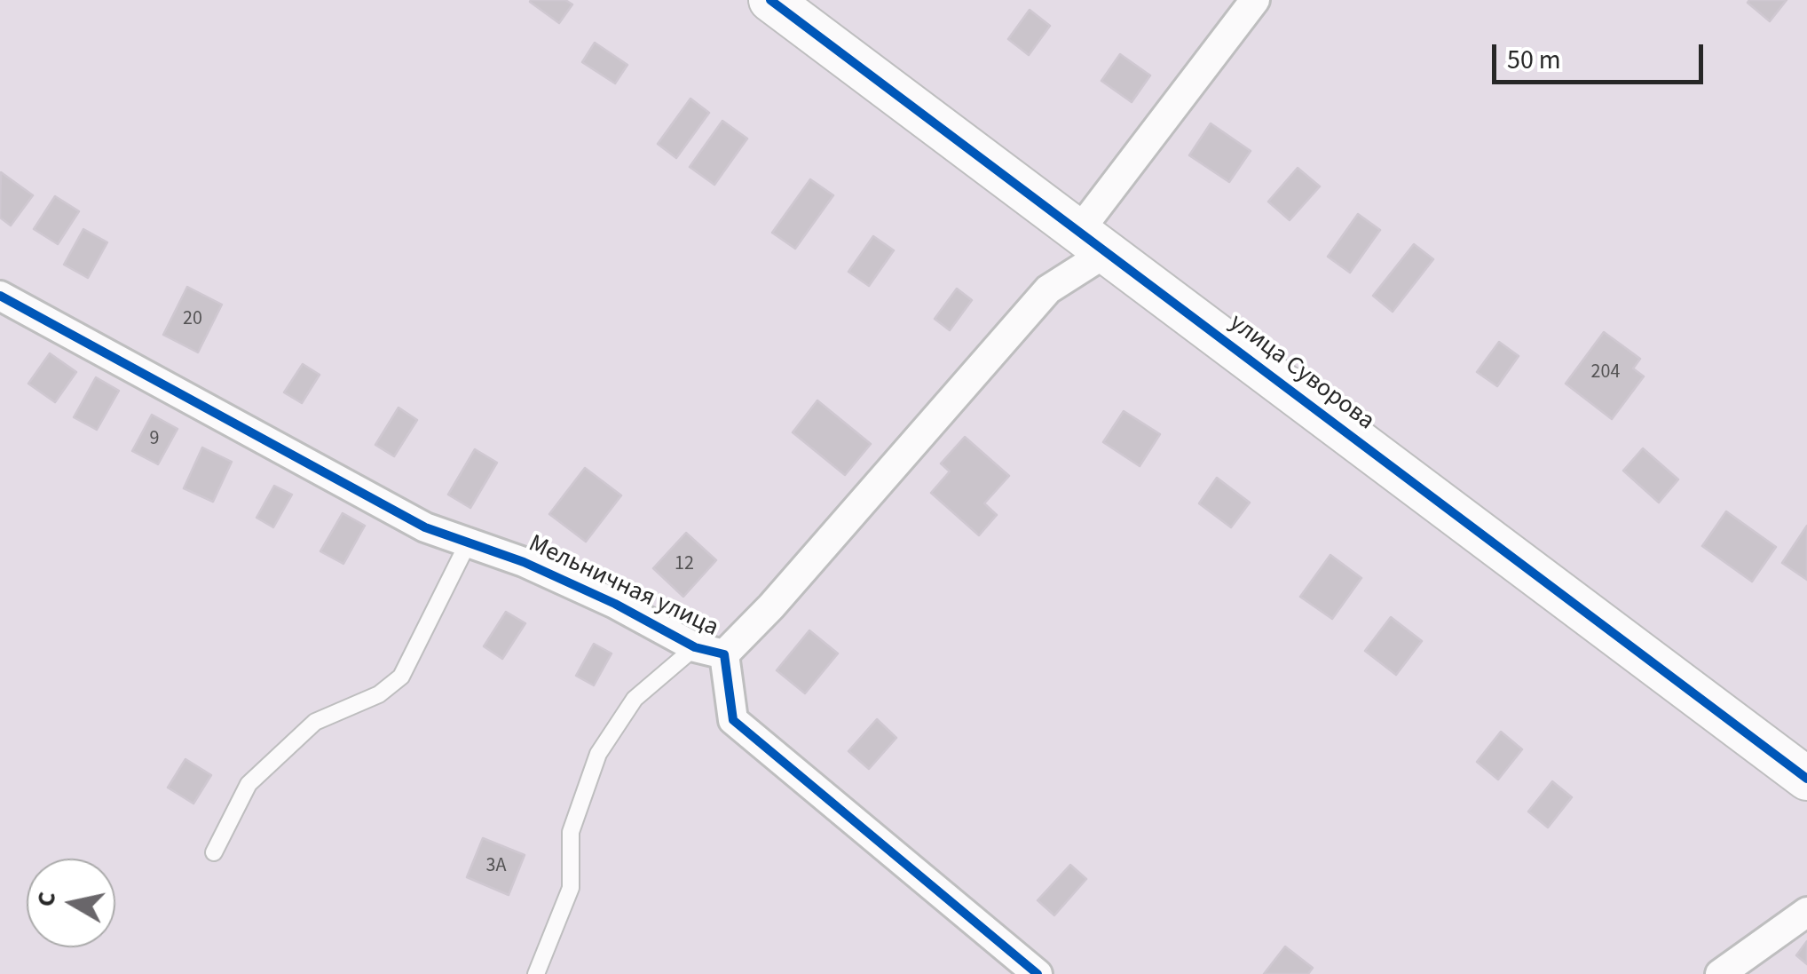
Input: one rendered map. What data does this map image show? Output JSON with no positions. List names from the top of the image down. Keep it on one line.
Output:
{"streets":{"street":["улица Суворова","Мельничная улица"]},"house_numbers":["20","204","9","12","3А"],"scale_bar":"50 m","north":"left"}
